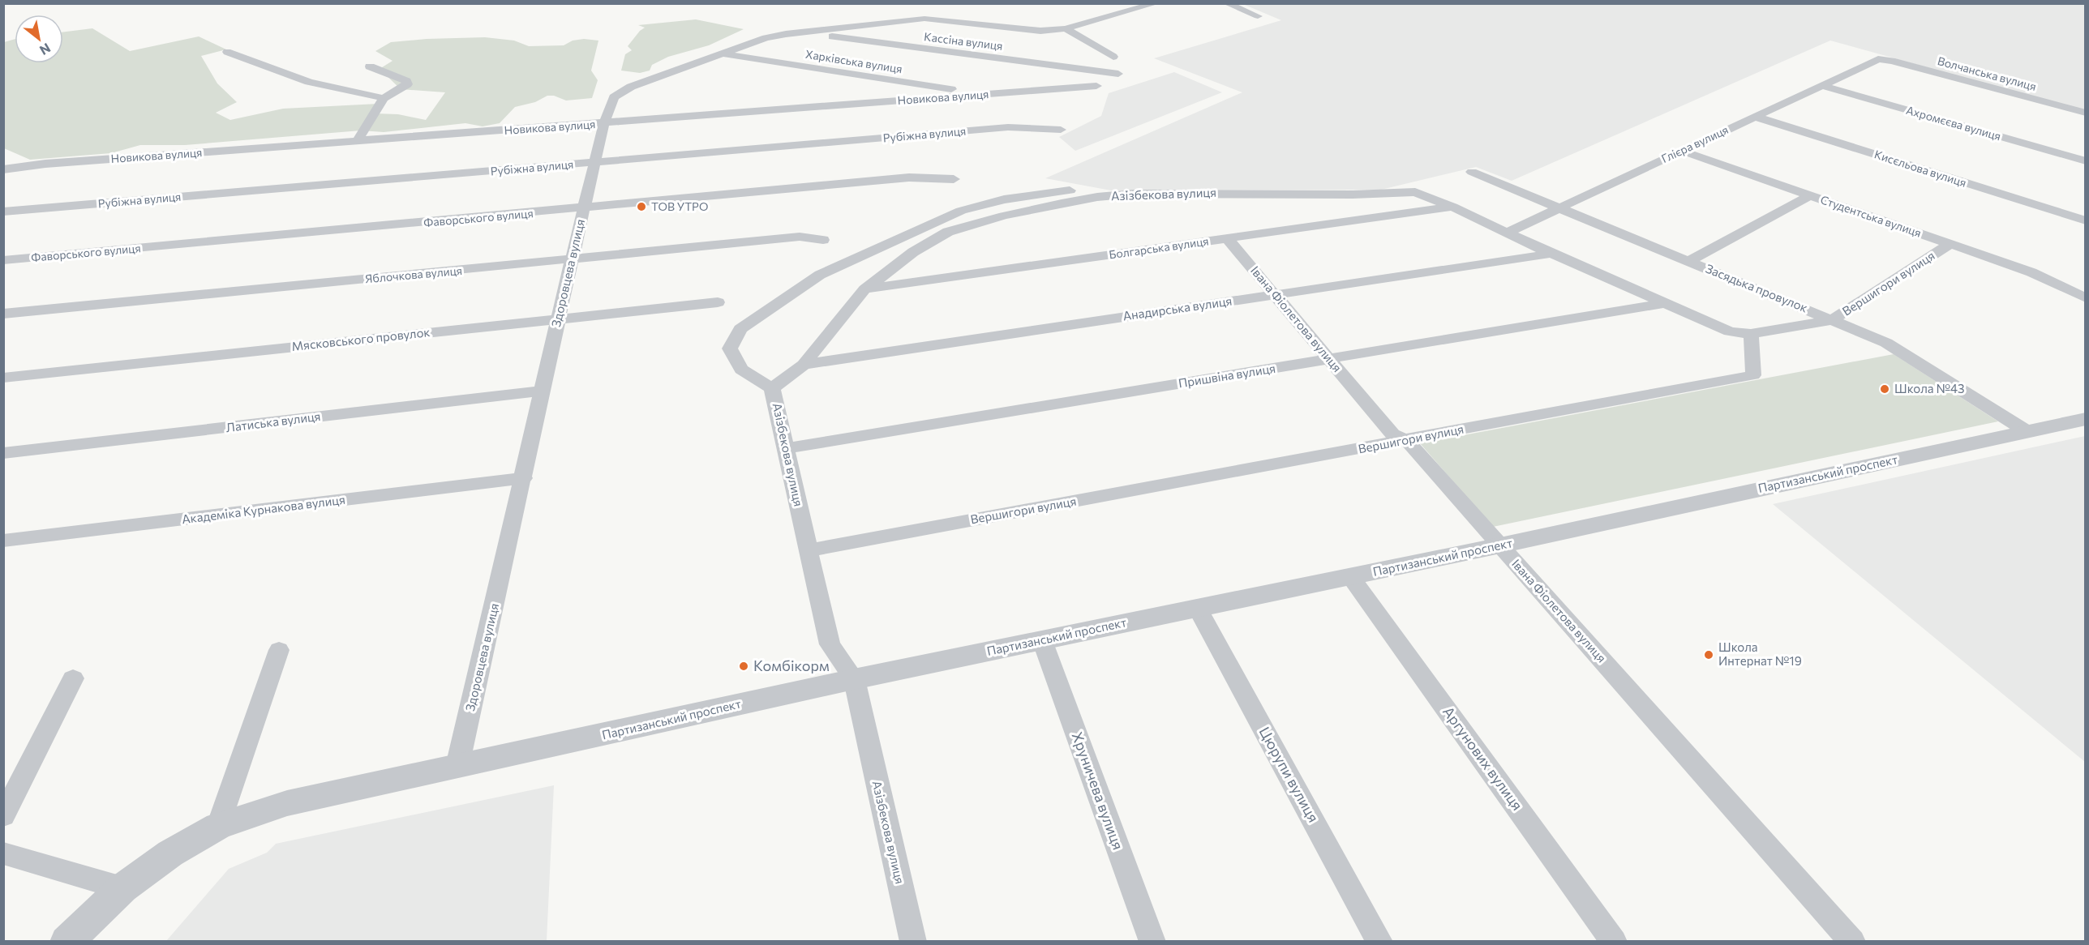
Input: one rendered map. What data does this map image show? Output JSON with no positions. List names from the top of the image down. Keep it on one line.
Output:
{"streets":{"street":["Кассіна вулиця","Харківська вулиця","Волчанська вулиця","Новикова вулиця","Ахромєєва вулиця","Рубіжна вулиця","Глієра вулиця","Кисєльова вулиця","Азізбекова вулиця","Студентська вулиця","Фаворського вулиця","Болгарська вулиця","Здоровцева вулиця","Яблочкова вулиця","Вершигори вулиця","Засядька провулок","Анадирська вулиця","Івана Фіолетова вулиця","Мясковського провулок","Пришвіна вулиця","Латиська вулиця","Партизанський проспект","Академіка Курнакова вулиця","Аргунових вулиця","Цюрупи вулиця","Хруничева вулиця"]},"crossings":[["Кассіна вулиця","Здоровцева вулиця"],["Харківська вулиця","Новикова вулиця"],["Харківська вулиця","Здоровцева вулиця"],["Волчанська вулиця","Глієра вулиця"],["Новикова вулиця","Здоровцева вулиця"],["Ахромєєва вулиця","Глієра вулиця"],["Рубіжна вулиця","Здоровцева вулиця"],["Глієра вулиця","Кисєльова вулиця"],["Глієра вулиця","Студентська вулиця"],["Глієра вулиця","Засядька провулок"],["Азізбекова вулиця","Болгарська вулиця"],["Азізбекова вулиця","Вершигори вулиця"],["Азізбекова вулиця","Анадирська вулиця"],["Азізбекова вулиця","Пришвіна вулиця"],["Азізбекова вулиця","Партизанський проспект"],["Студентська вулиця","Вершигори вулиця"],["Фаворського вулиця","Здоровцева вулиця"],["Болгарська вулиця","Івана Фіолетова вулиця"],["Здоровцева вулиця","Яблочкова вулиця"],["Здоровцева вулиця","Мясковського провулок"],["Здоровцева вулиця","Латиська вулиця"],["Здоровцева вулиця","Партизанський проспект"],["Здоровцева вулиця","Академіка Курнакова вулиця"],["Вершигори вулиця","Засядька провулок"],["Вершигори вулиця","Івана Фіолетова вулиця"],["Засядька провулок","Партизанський проспект"],["Анадирська вулиця","Івана Фіолетова вулиця"],["Івана Фіолетова вулиця","Пришвіна вулиця"],["Івана Фіолетова вулиця","Партизанський проспект"],["Партизанський проспект","Аргунових вулиця"],["Партизанський проспект","Цюрупи вулиця"],["Партизанський проспект","Хруничева вулиця"]],"places":["ТОВ УТРО","Школа №43","Школа Интернат №19","Комбікорм"],"north":"bottom right"}
